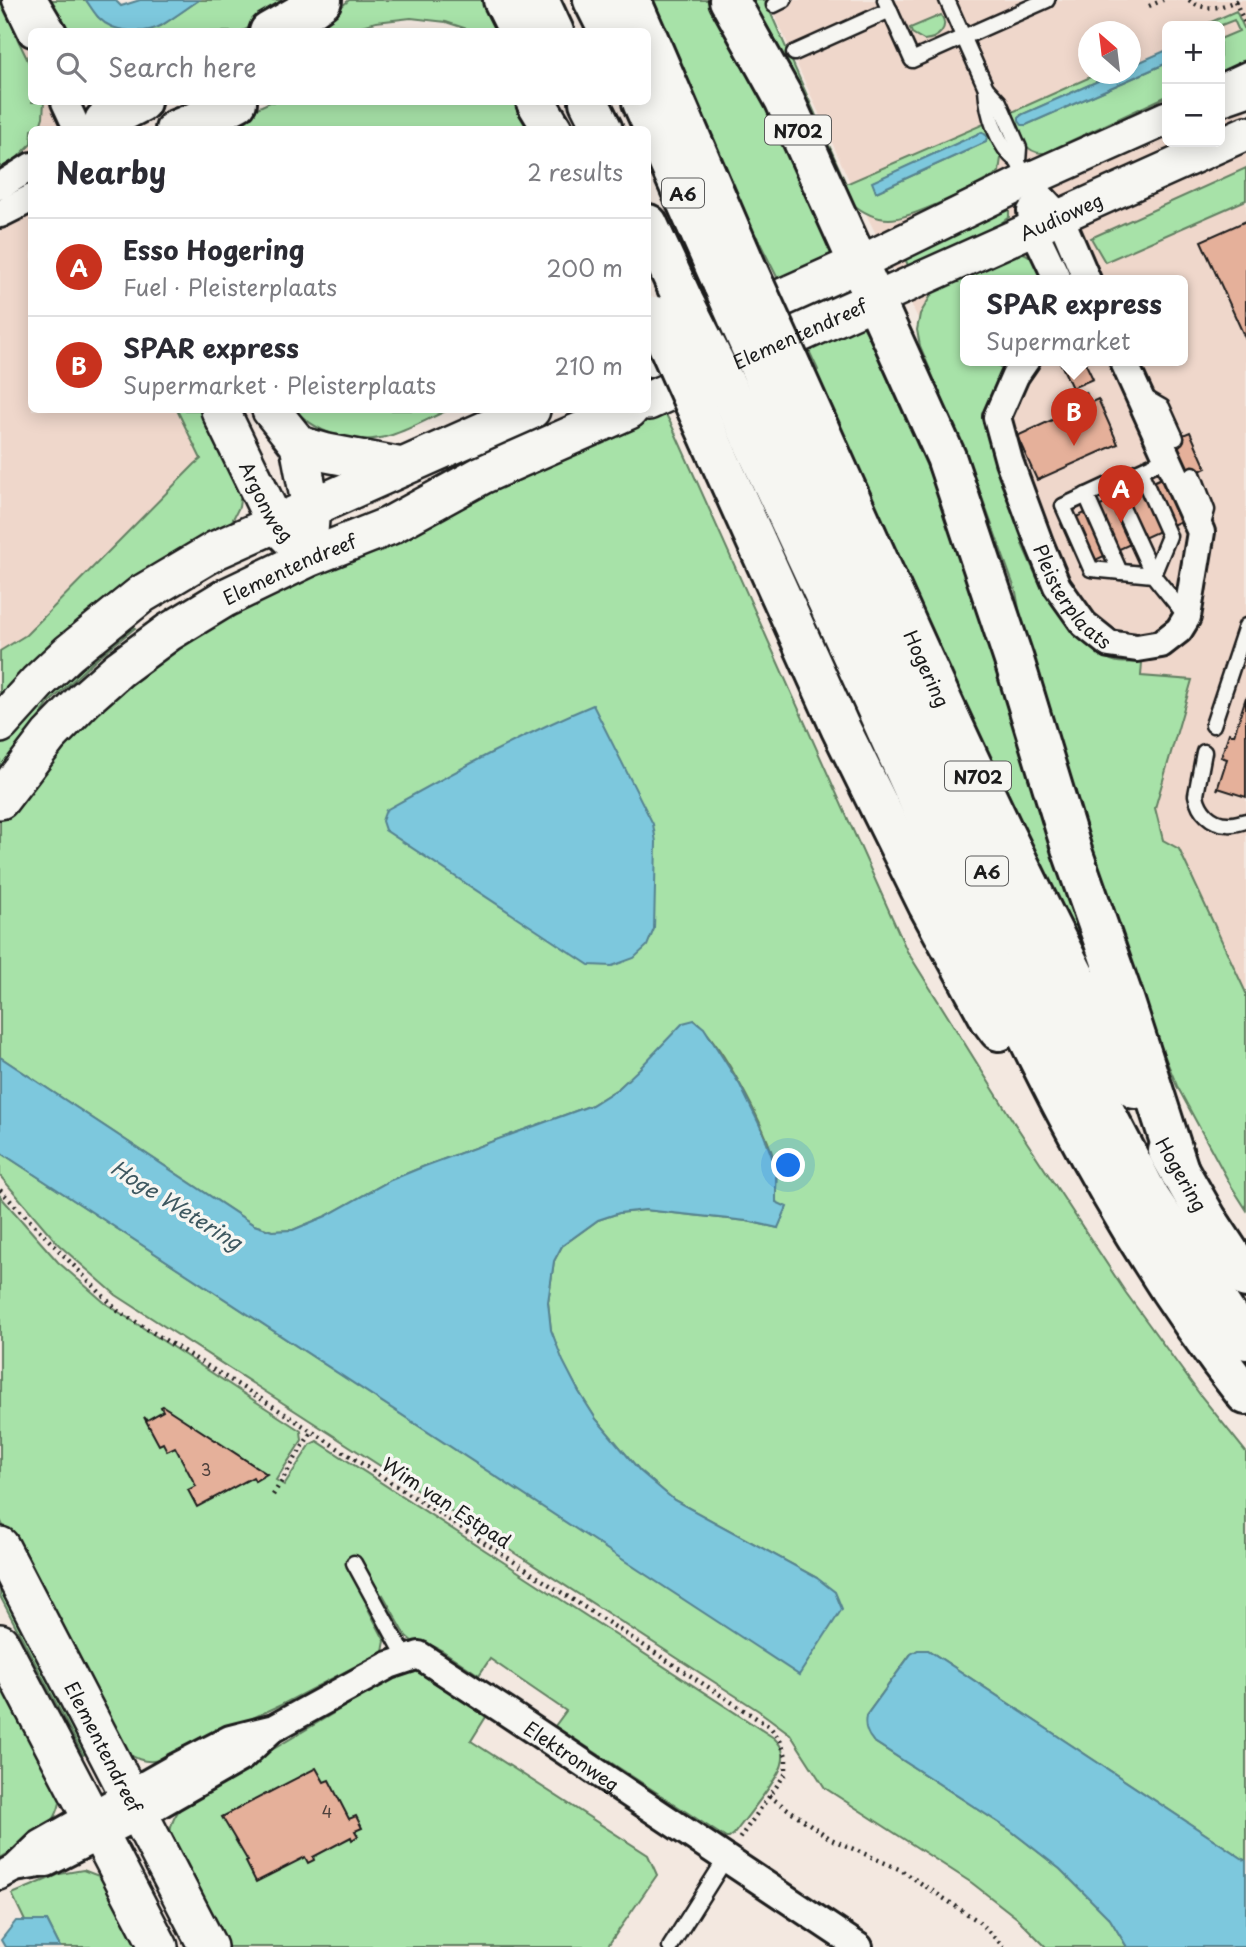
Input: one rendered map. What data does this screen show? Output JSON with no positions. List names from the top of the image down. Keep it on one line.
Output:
{"streets":{"highway":["N702","A6","Hogering"],"main road":["Elementendreef","Argonweg"],"street":["Audioweg","Pleisterplaats","Elektronweg"],"path":["Wim van Estpad"]},"crossings":[["N702","Audioweg"],["N702","Elementendreef"],["N702","Hogering"],["A6","Hogering"],["Audioweg","Elementendreef"],["Elementendreef","Argonweg"],["Wim van Estpad","Elektronweg"]],"water":["Hoge Wetering"],"house_numbers":["3","4"],"north":"top left","page":{"map_buttons":["+","−"],"search":"Search here","heading":["Nearby","2 results"],"list":[{"mark":"A","name":"Esso Hogering","note":"Fuel · Pleisterplaats","value":"200 m"},{"mark":"B","name":"SPAR express","note":"Supermarket · Pleisterplaats","value":"210 m"}],"popup":["SPAR express","Supermarket"],"pins":["B","A"]}}
